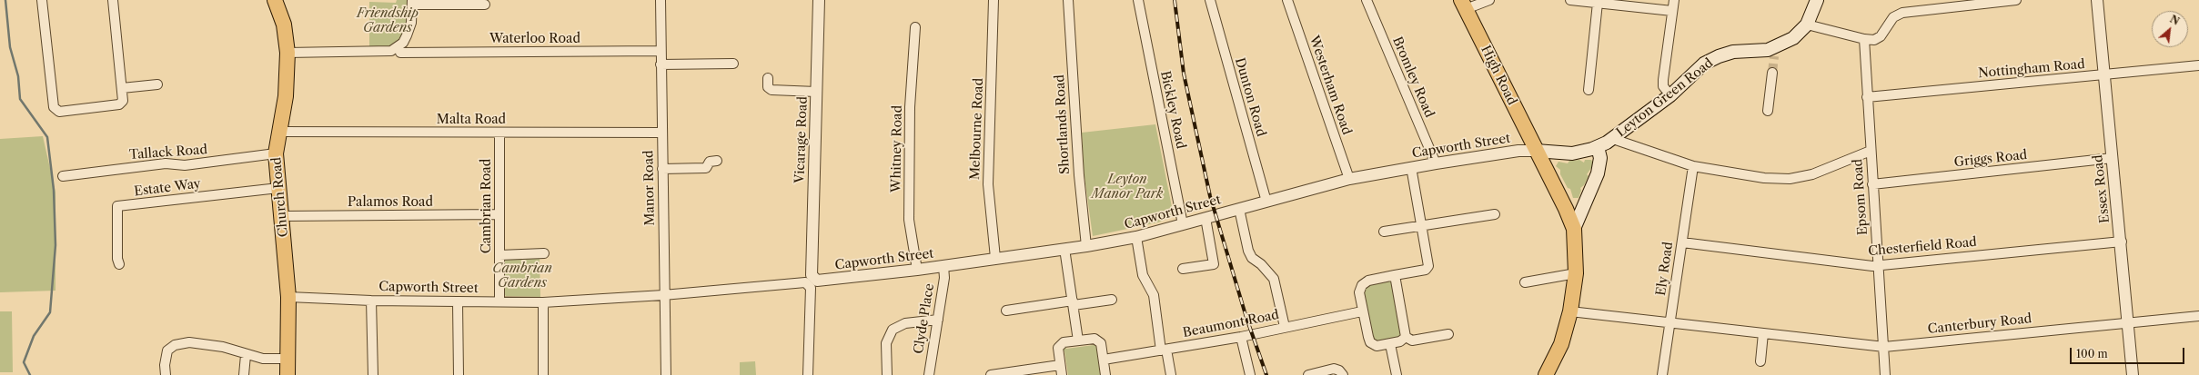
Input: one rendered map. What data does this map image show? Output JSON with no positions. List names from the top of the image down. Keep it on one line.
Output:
{"streets":{"main road":["High Road","Leyton Green Road","Church Road"],"street":["Waterloo Road","Nottingham Road","Bromley Road","Westerham Road","Dunton Road","Bickley Road","Malta Road","Shortlands Road","Melbourne Road","Vicarage Road","Capworth Street","Whitney Road","Tallack Road","Griggs Road","Estate Way","Manor Road","Essex Road","Epsom Road","Palamos Road","Cambrian Road","Chesterfield Road","Ely Road","Clyde Place","Beaumont Road","Canterbury Road"]},"crossings":[["Waterloo Road","Manor Road"],["Nottingham Road","Essex Road"],["Nottingham Road","Epsom Road"],["High Road","Leyton Green Road"],["High Road","Capworth Street"],["High Road","Canterbury Road"],["Bromley Road","Capworth Street"],["Westerham Road","Capworth Street"],["Dunton Road","Capworth Street"],["Leyton Green Road","Capworth Street"],["Bickley Road","Capworth Street"],["Malta Road","Manor Road"],["Malta Road","Church Road"],["Malta Road","Cambrian Road"],["Shortlands Road","Capworth Street"],["Melbourne Road","Capworth Street"],["Vicarage Road","Capworth Street"],["Capworth Street","Whitney Road"],["Capworth Street","Manor Road"],["Capworth Street","Church Road"],["Capworth Street","Cambrian Road"],["Capworth Street","Clyde Place"],["Tallack Road","Church Road"],["Griggs Road","Essex Road"],["Griggs Road","Epsom Road"],["Estate Way","Church Road"],["Essex Road","Chesterfield Road"],["Essex Road","Canterbury Road"],["Church Road","Palamos Road"],["Epsom Road","Chesterfield Road"],["Epsom Road","Canterbury Road"],["Palamos Road","Cambrian Road"],["Chesterfield Road","Ely Road"],["Ely Road","Canterbury Road"]],"parks":["Friendship Gardens","Leyton Manor Park","Cambrian Gardens"],"scale_bar":"100 m","north":"top right"}
